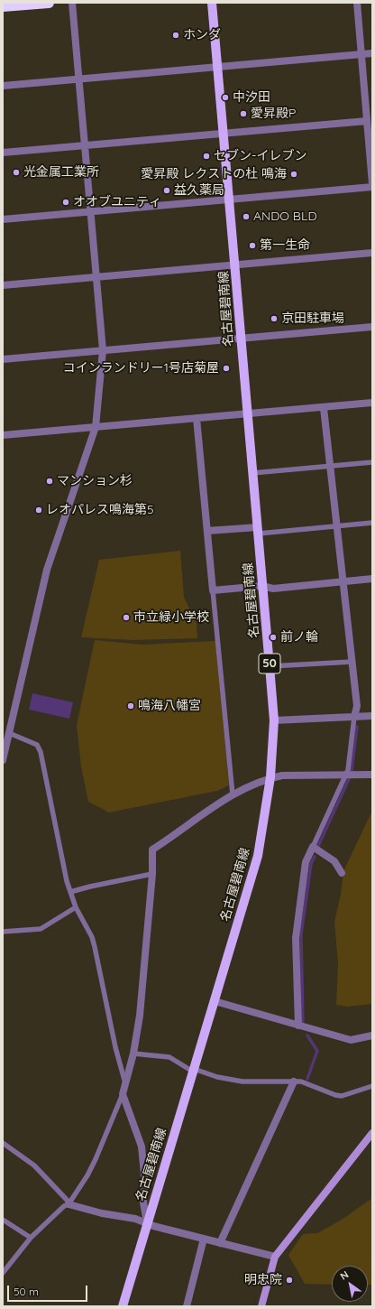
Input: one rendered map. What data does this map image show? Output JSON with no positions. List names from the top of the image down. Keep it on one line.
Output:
{"streets":{"main road":["名古屋碧南線","50"]},"places":["ホンダ","中汐田","愛昇殿P","セブン-イレブン","光金属工業所","愛昇殿 レクストの杜 鳴海","益久薬局","オオブユニティ","ANDO BLD","第一生命","京田駐車場","コインランドリー1号店菊屋","マンション杉","レオパレス鳴海第5","市立緑小学校","前ノ輪","鳴海八幡宮","明忠院"],"scale_bar":"50 m","north":"top left"}
